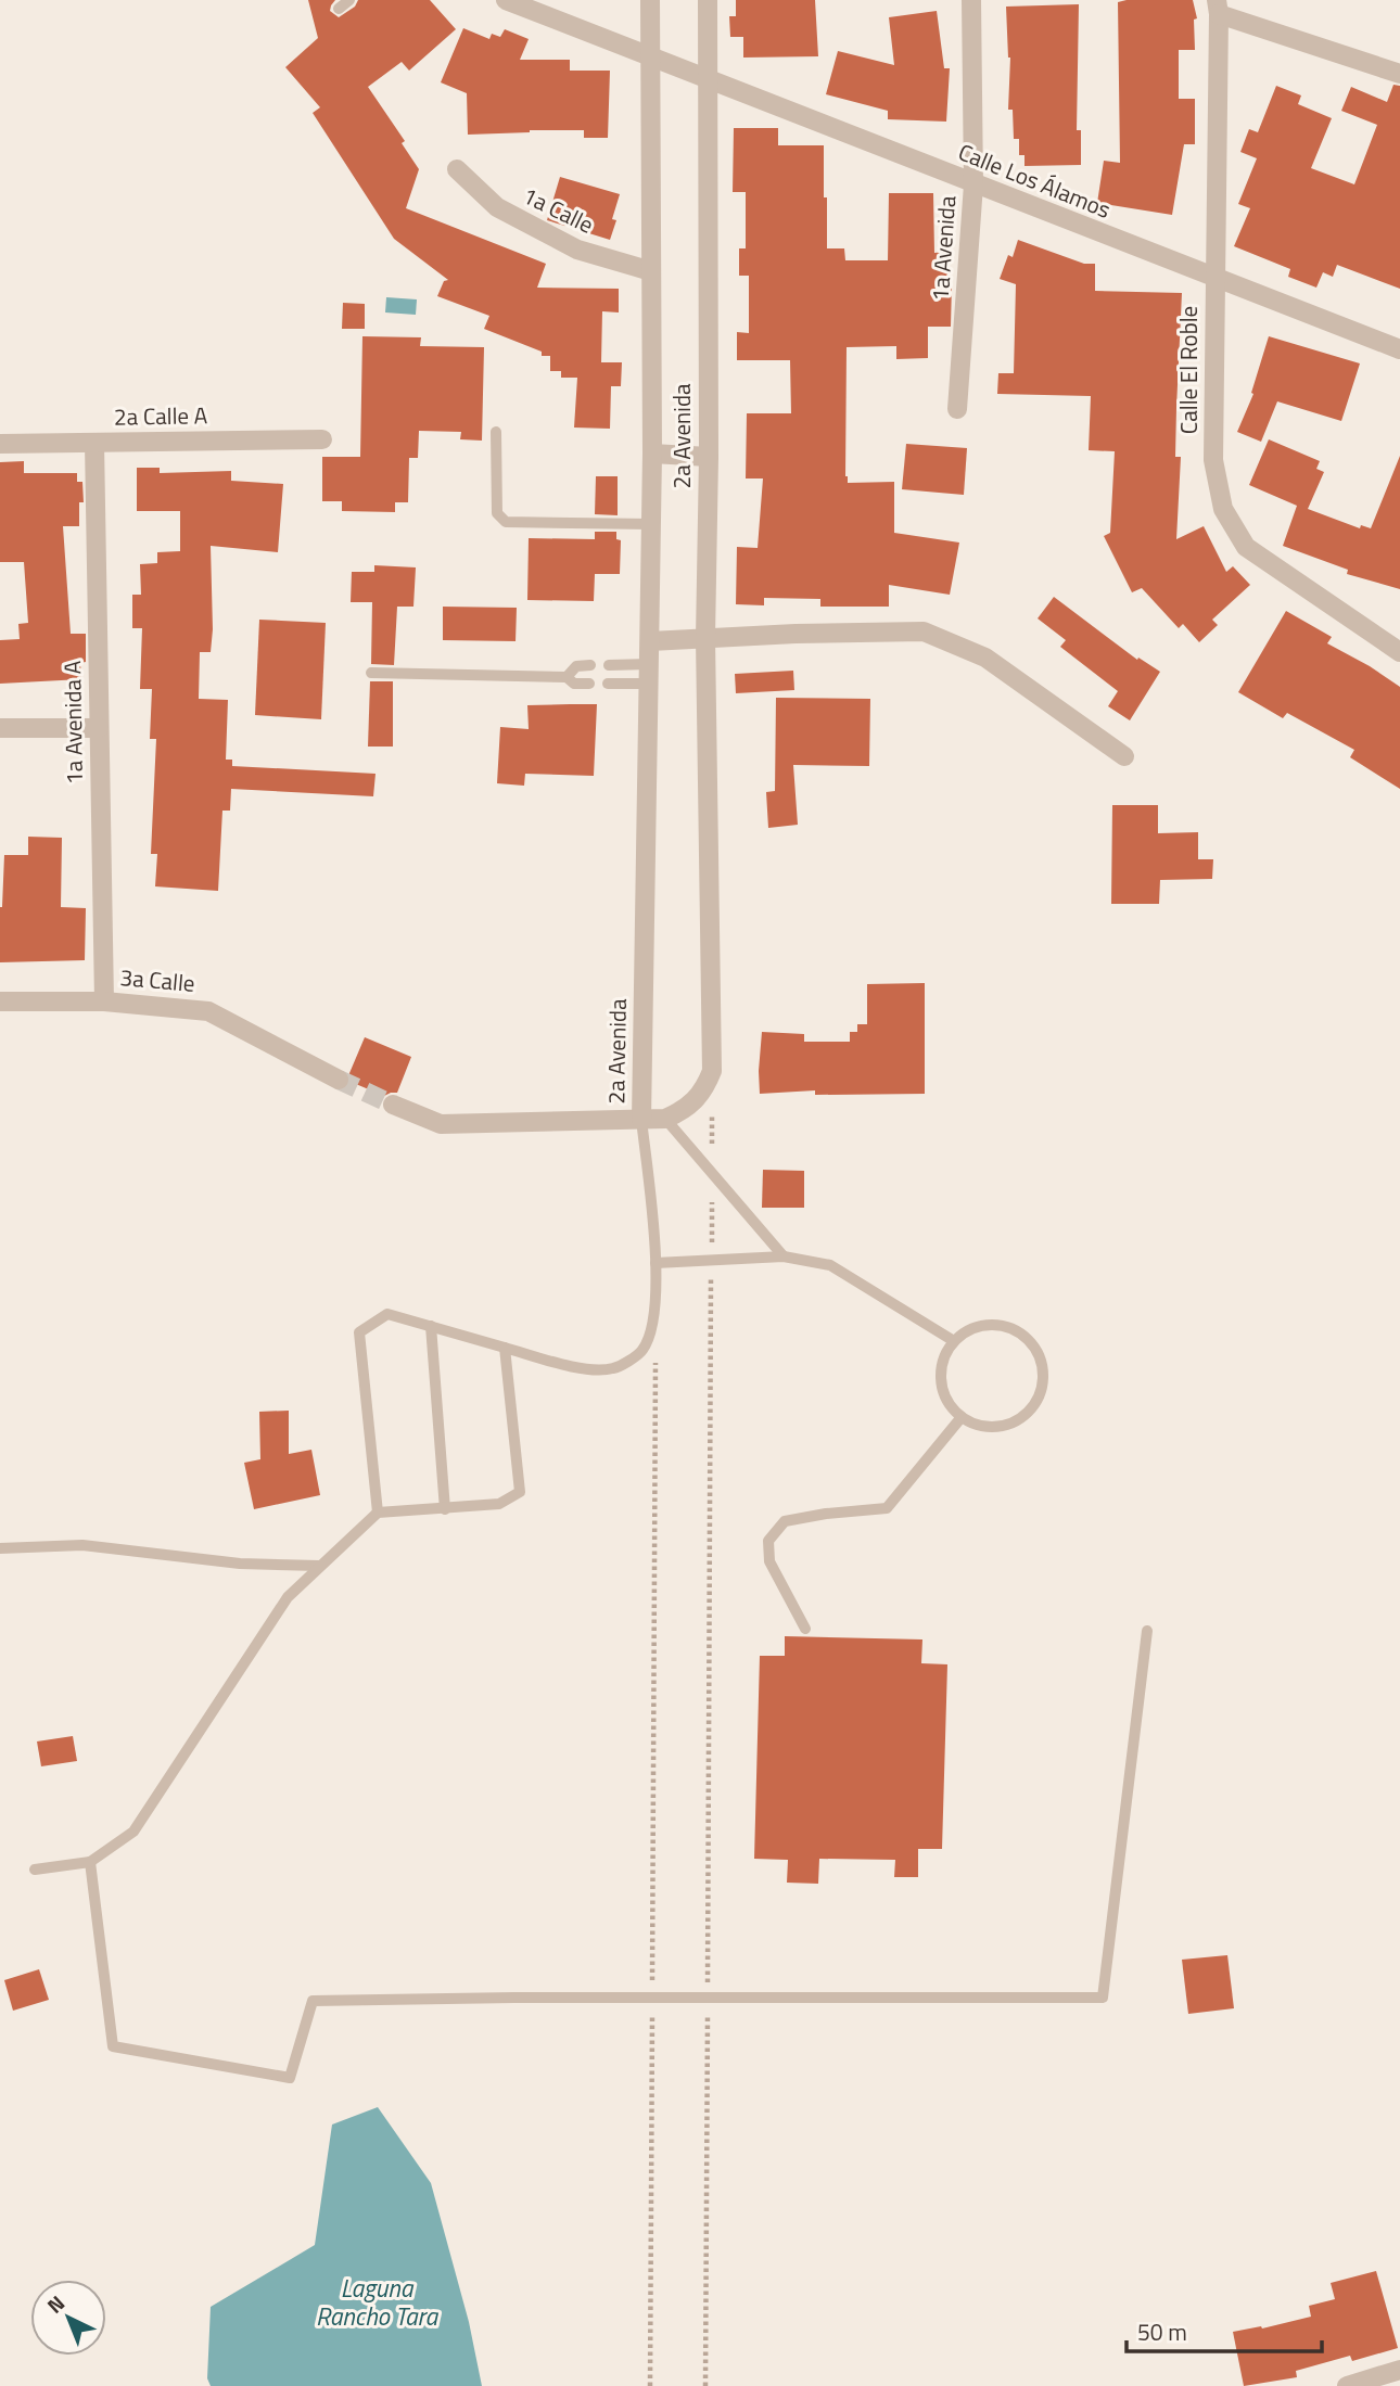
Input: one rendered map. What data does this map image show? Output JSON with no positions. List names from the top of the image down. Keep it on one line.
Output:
{"streets":{"street":["Calle Los Álamos","1a Calle","1a Avenida","Calle El Roble","2a Calle A","2a Avenida","1a Avenida A","3a Calle"]},"crossings":[["Calle Los Álamos","1a Avenida"],["Calle Los Álamos","Calle El Roble"],["Calle Los Álamos","2a Avenida"],["1a Calle","2a Avenida"],["2a Calle A","1a Avenida A"],["1a Avenida A","3a Calle"]],"water":["Laguna Rancho Tara"],"scale_bar":"50 m","north":"top left"}
